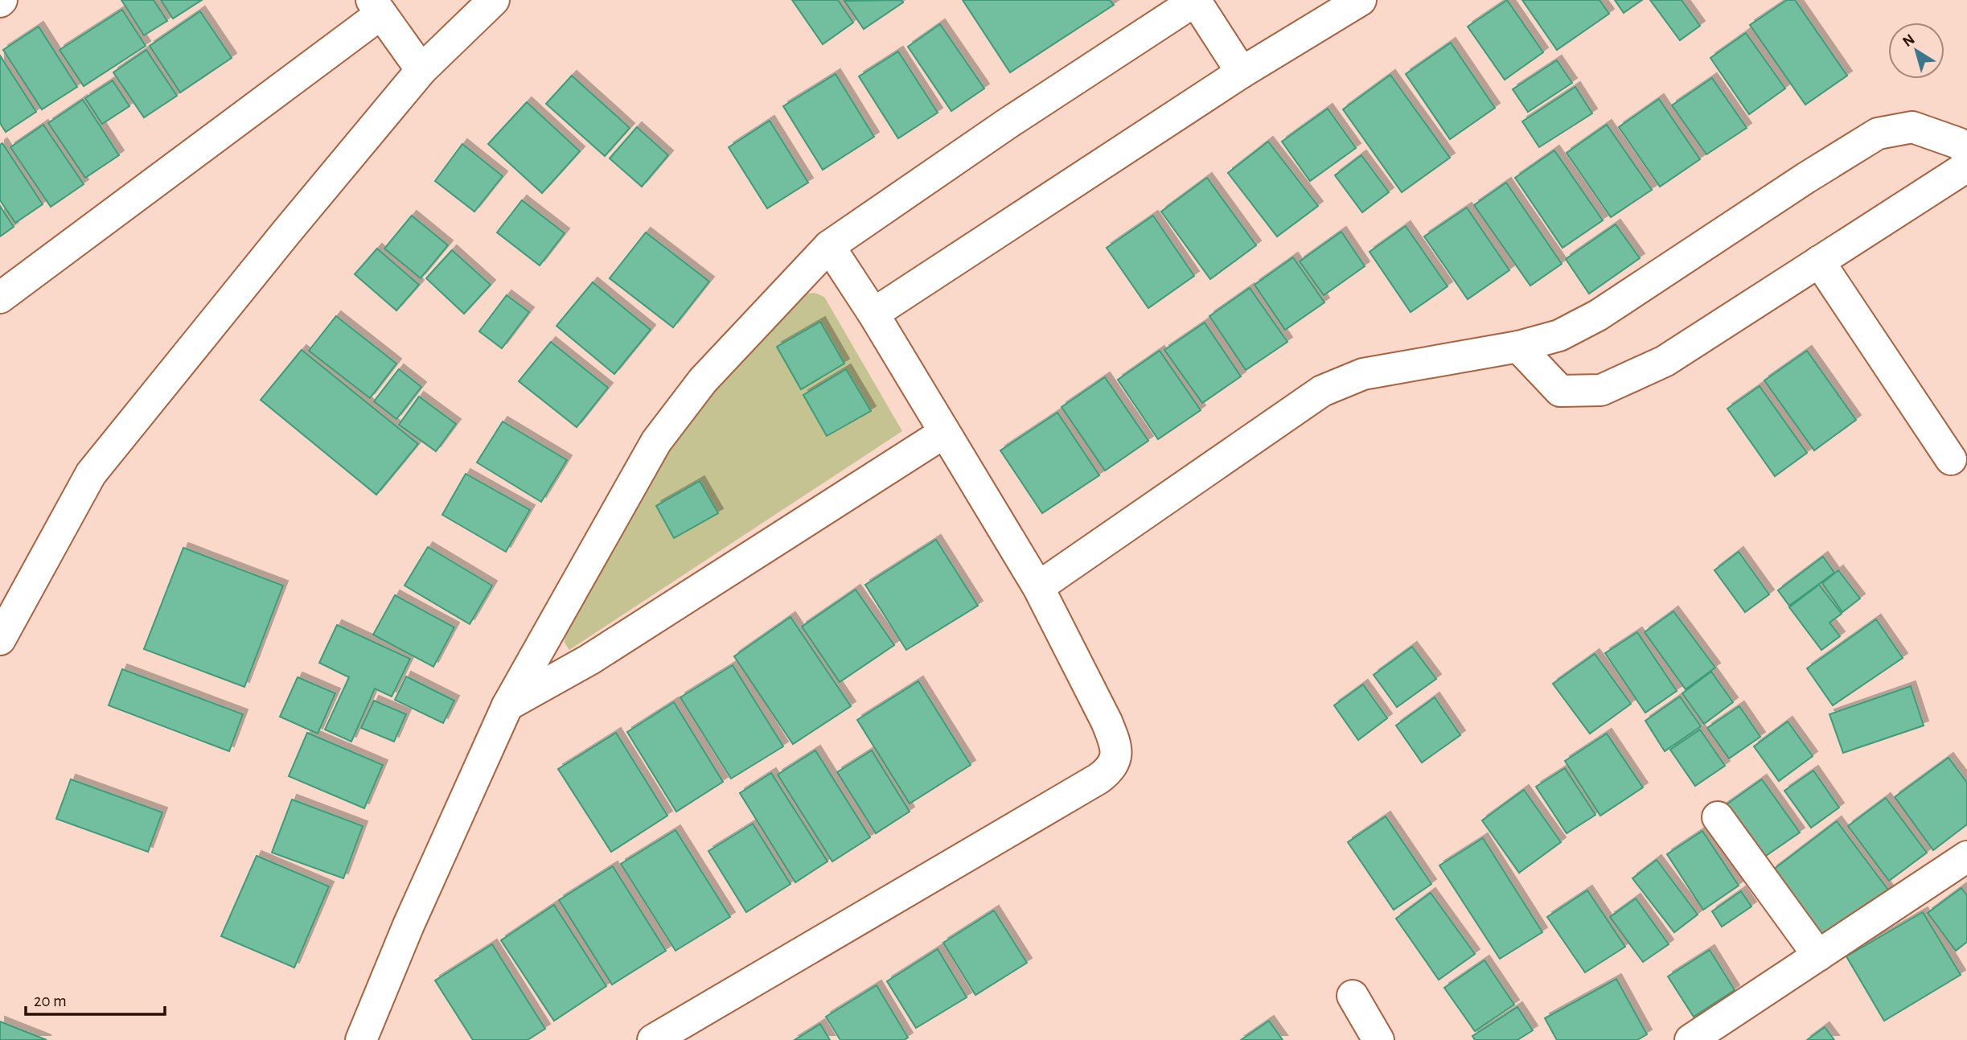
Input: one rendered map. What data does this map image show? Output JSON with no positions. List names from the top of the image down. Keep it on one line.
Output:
{"scale_bar":"20 m","north":"top left"}
